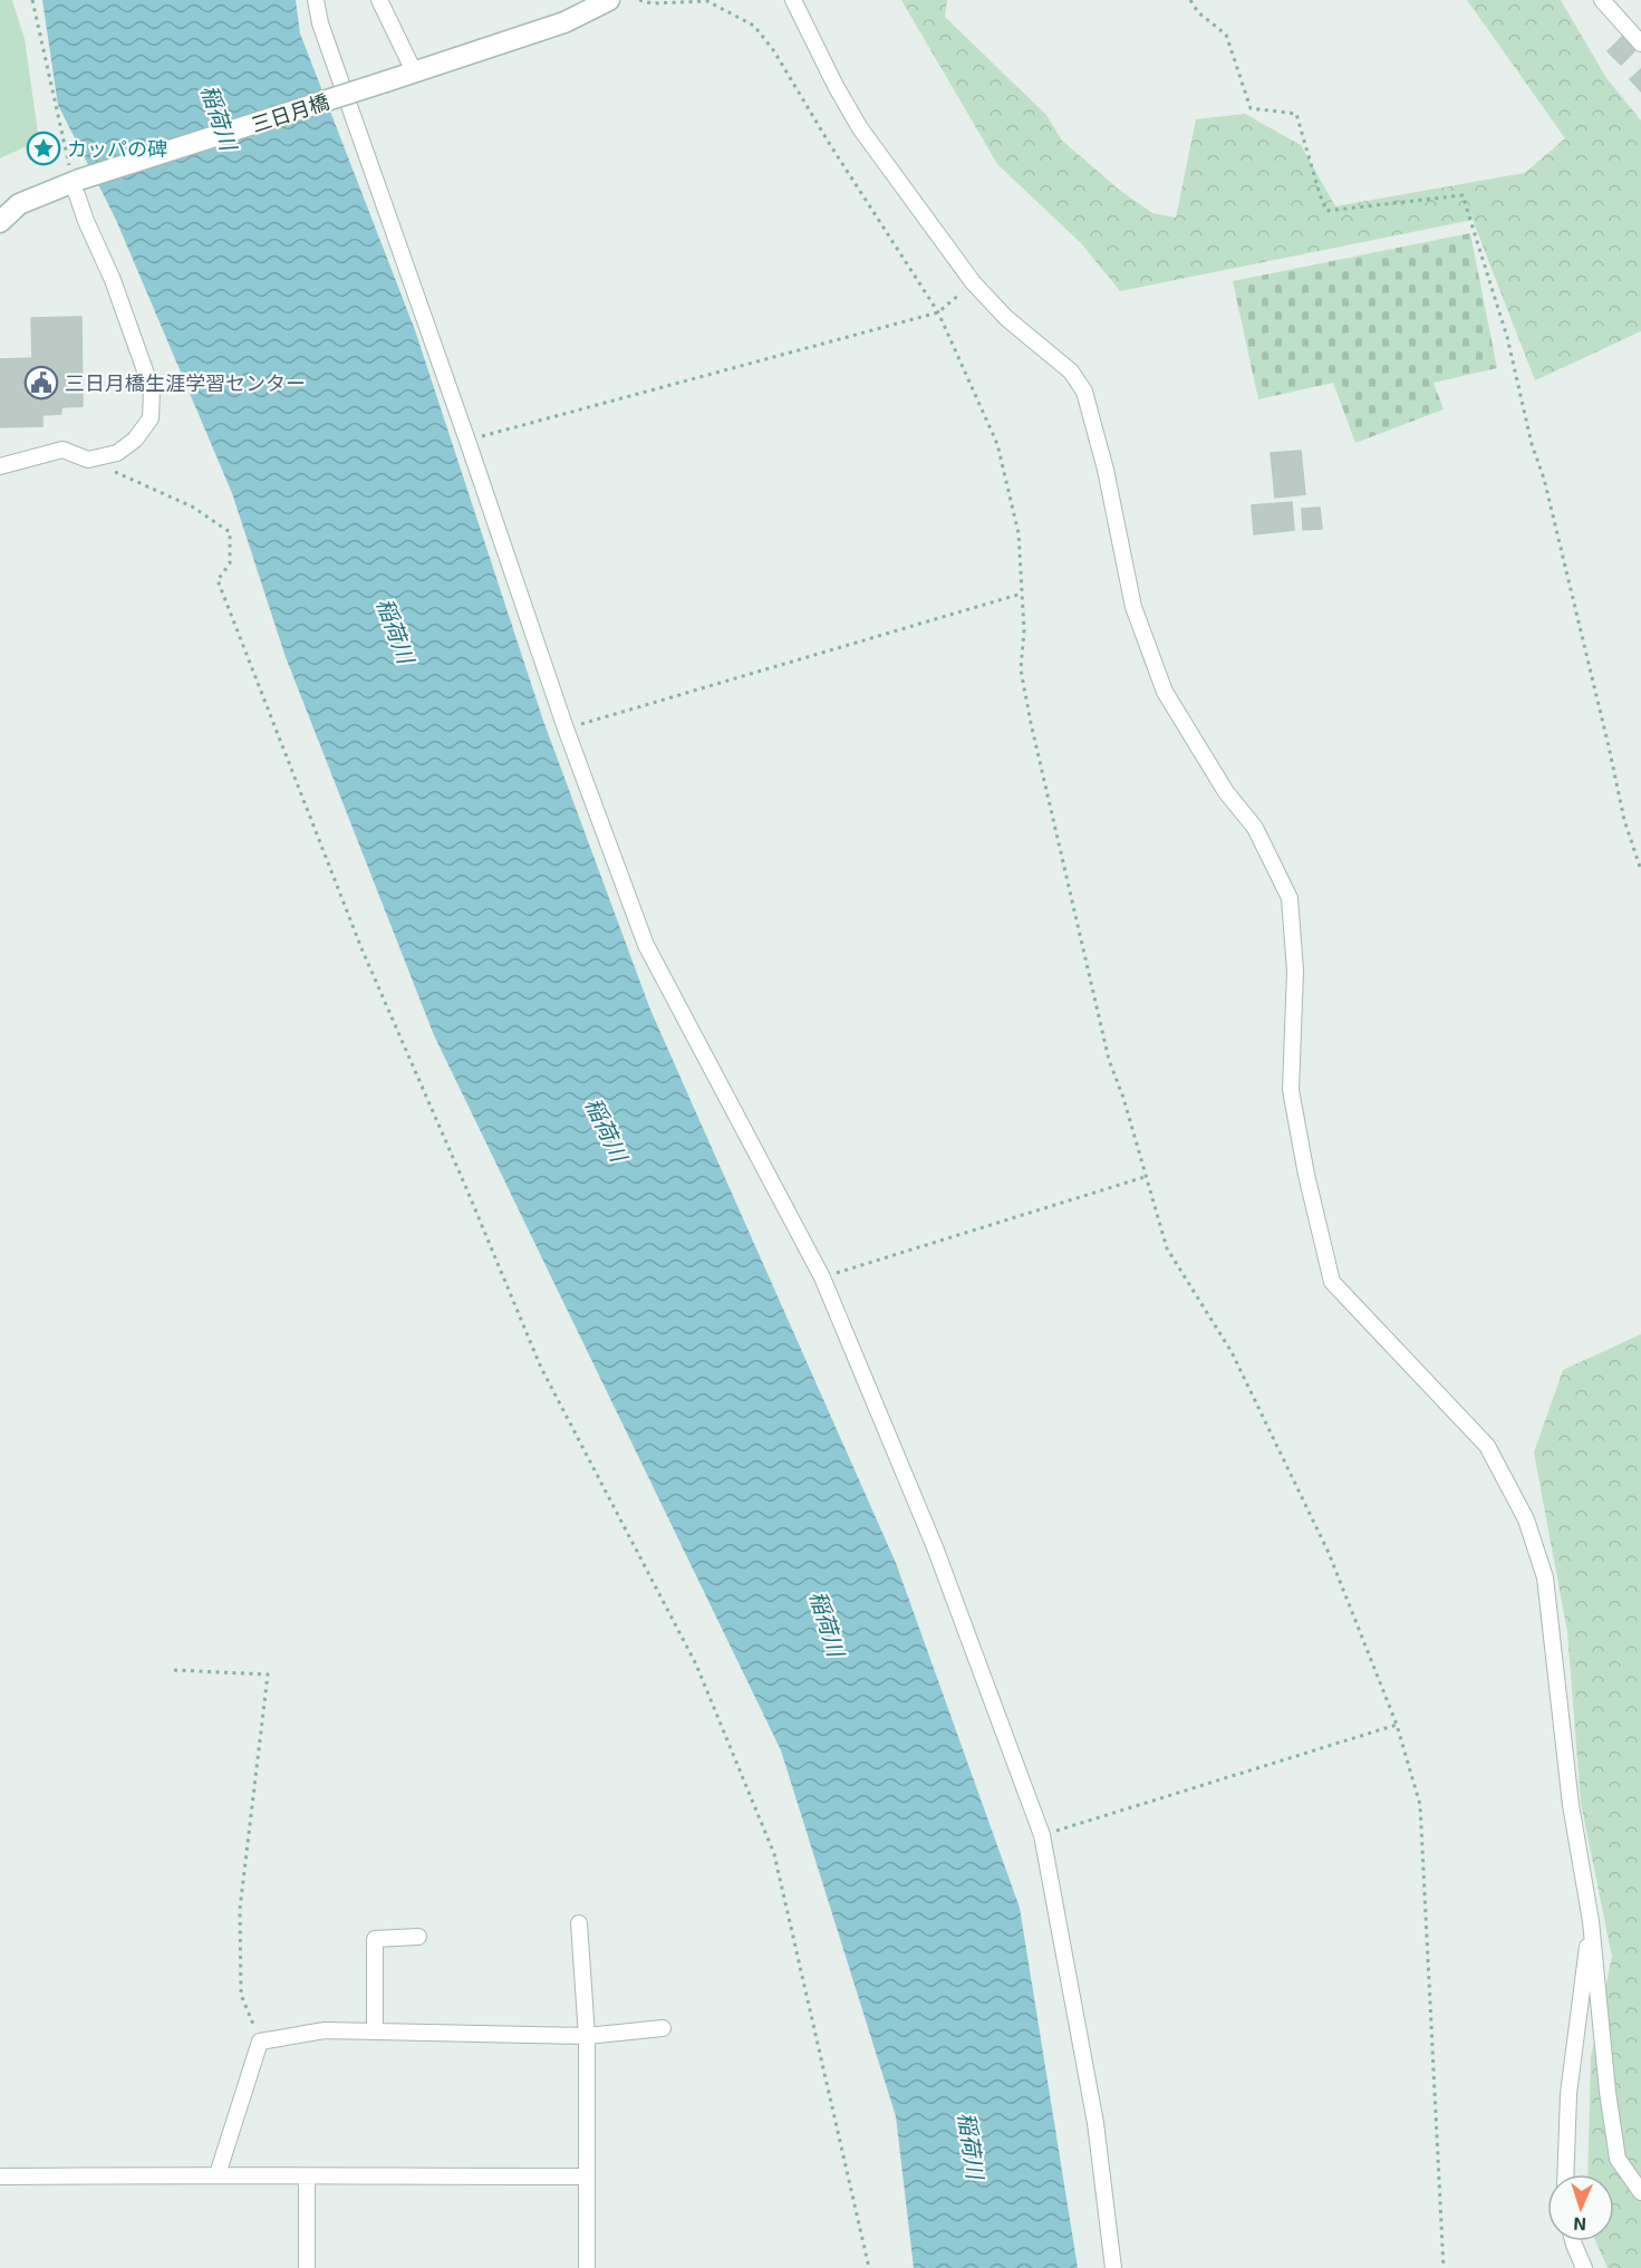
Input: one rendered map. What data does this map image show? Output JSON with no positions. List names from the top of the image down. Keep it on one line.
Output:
{"streets":{"street":["三日月橋"]},"water":["稲荷川"],"places":{"place":["カッパの碑"],"public building":["三日月橋生涯学習センター"]},"north":"bottom"}
